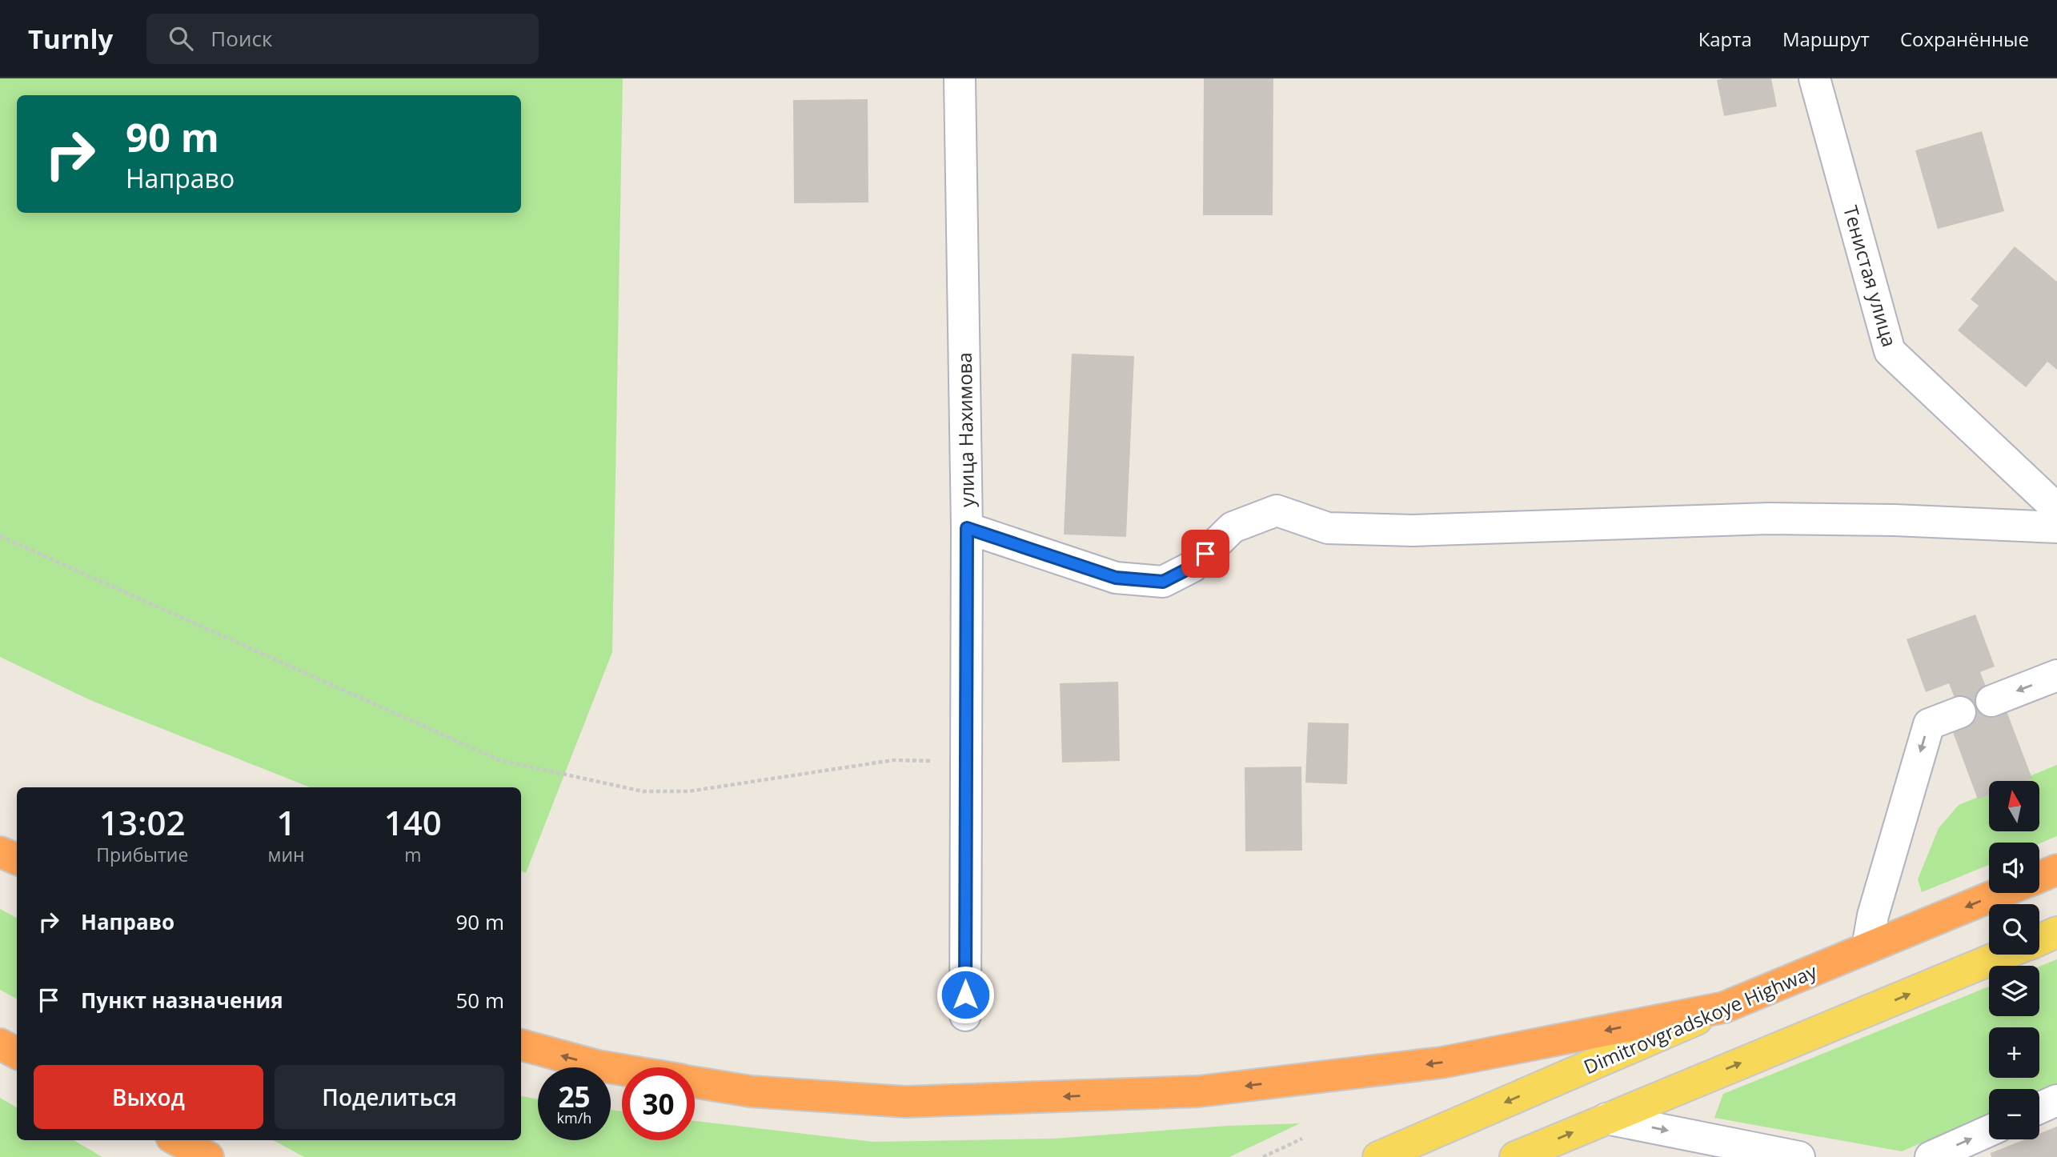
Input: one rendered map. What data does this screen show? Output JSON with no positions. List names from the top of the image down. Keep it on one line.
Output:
{"streets":{"highway":["Dimitrovgradskoye Highway"],"street":["Тенистая улица","улица Нахимова"]},"north":"top","page":{"header":"Turnly","search":"Поиск","nav":["Карта","Маршрут","Сохранённые"],"turn":["90 m","Направо"],"map_buttons":["+","−"],"eta":["13:02","Прибытие","1","мин","140","m"],"list":[{"name":"Направо","value":"90 m"},{"name":"Пункт назначения","value":"50 m"}],"buttons":["Выход","Поделиться"],"speed":"25 km/h","limit":"30"}}
